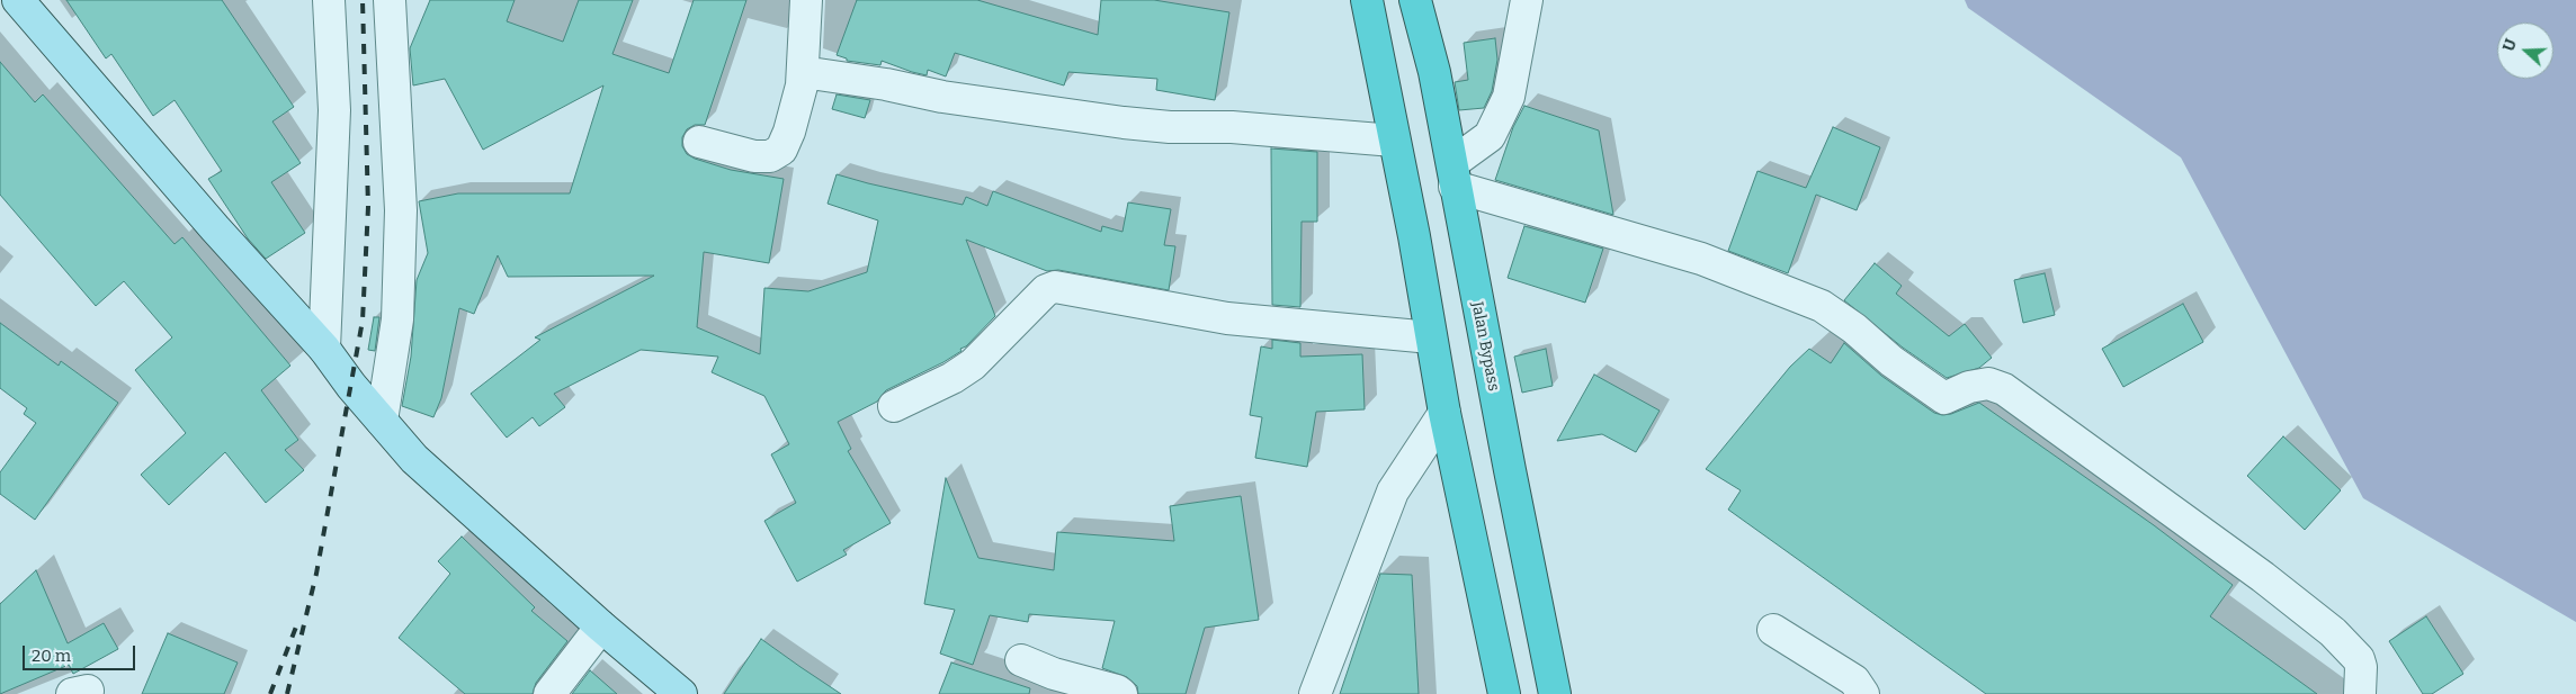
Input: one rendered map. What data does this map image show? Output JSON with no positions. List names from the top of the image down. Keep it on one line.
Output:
{"streets":{"highway":["Jalan Bypass"]},"scale_bar":"20 m","north":"left"}
